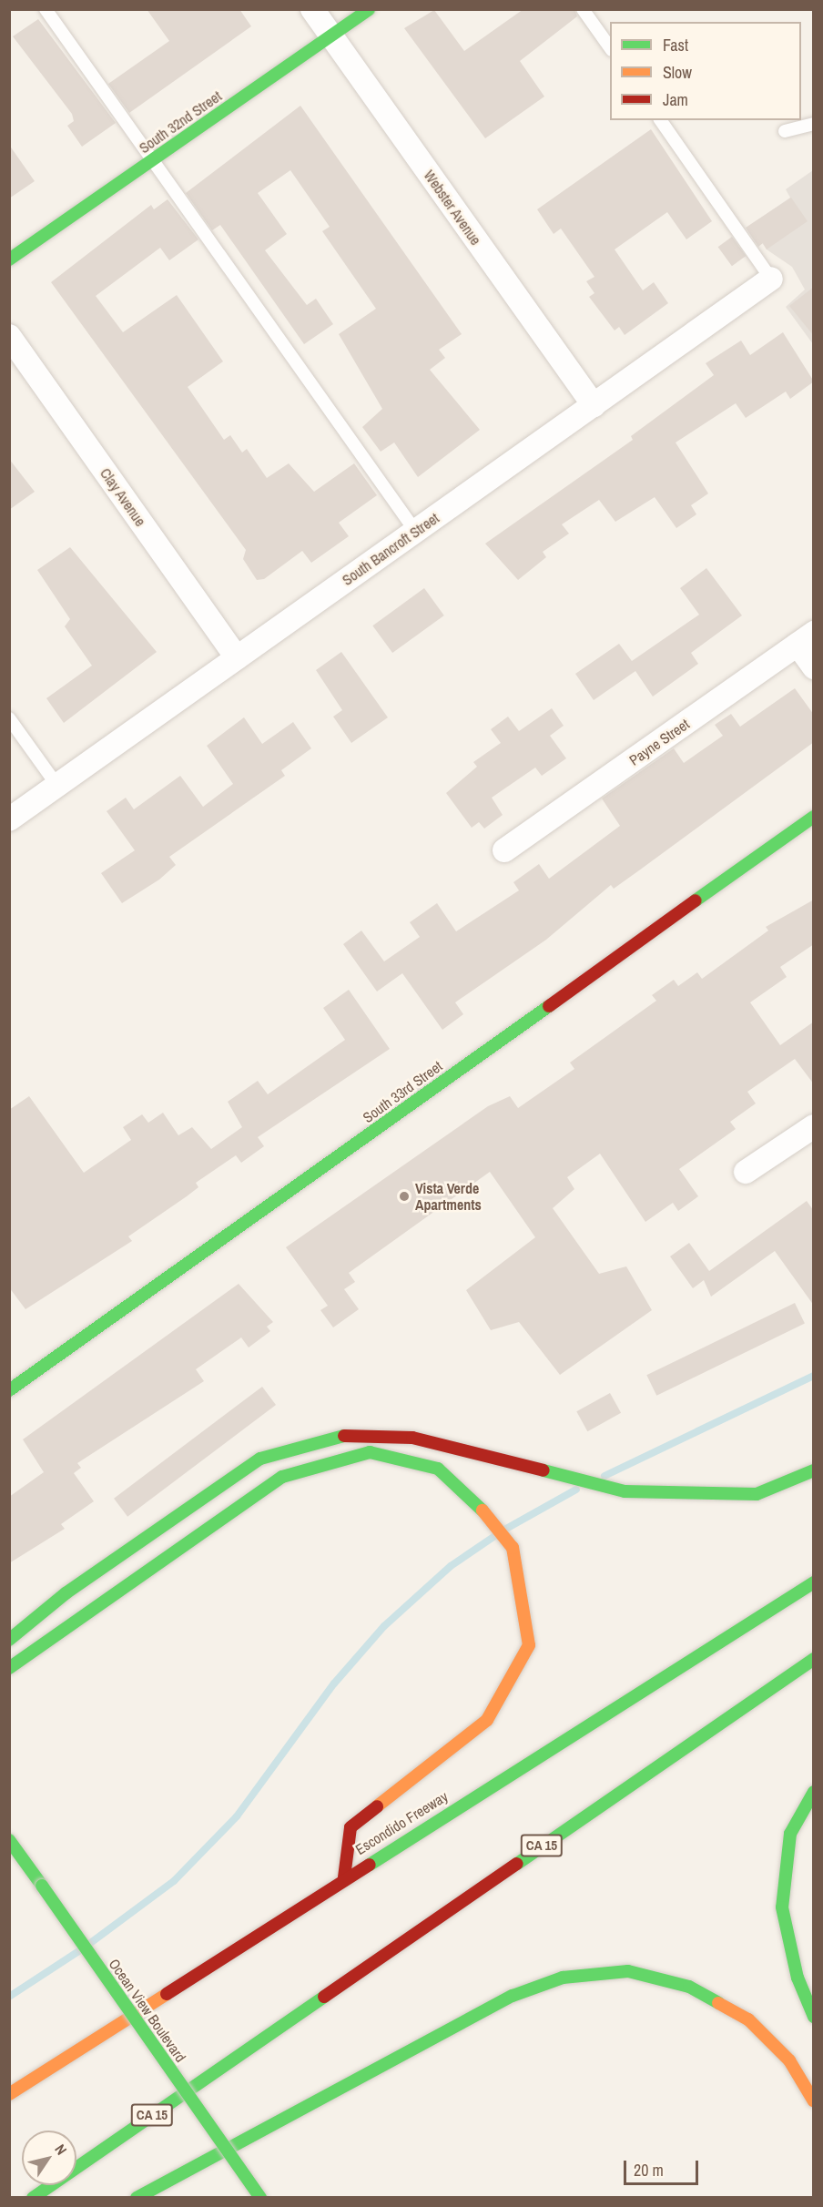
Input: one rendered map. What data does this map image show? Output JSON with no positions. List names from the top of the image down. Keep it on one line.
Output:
{"streets":{"main road":["South 32nd Street","South 33rd Street","Escondido Freeway","CA 15","Ocean View Boulevard"],"street":["Webster Avenue","Clay Avenue","South Bancroft Street","Payne Street"]},"crossings":[["South 32nd Street","Webster Avenue"],["Webster Avenue","South Bancroft Street"],["Clay Avenue","South Bancroft Street"]],"places":["Vista Verde Apartments"],"legend":["Fast","Slow","Jam"],"scale_bar":"20 m","north":"top right"}
